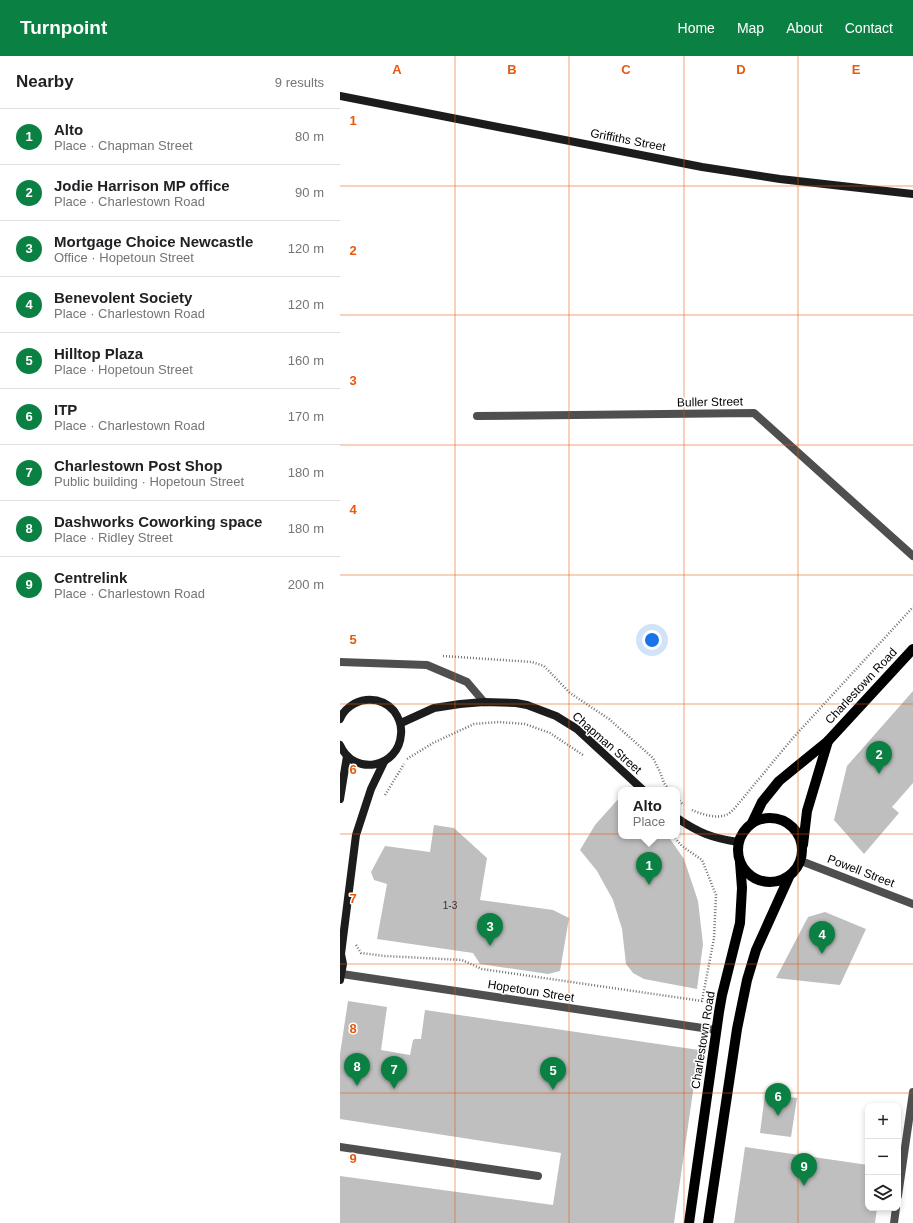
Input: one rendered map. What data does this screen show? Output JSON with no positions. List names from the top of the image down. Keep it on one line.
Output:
{"streets":{"main road":["Charlestown Road"],"street":["Griffiths Street","Buller Street","Chapman Street","Powell Street","Hopetoun Street"]},"crossings":[["Charlestown Road","Powell Street"],["Charlestown Road","Hopetoun Street"]],"house_numbers":["1-3"],"page":{"header":"Turnpoint","nav":["Home","Map","About","Contact"],"heading":["Nearby","9 results"],"list":[{"mark":"1","name":"Alto","note":"Place · Chapman Street","value":"80 m"},{"mark":"2","name":"Jodie Harrison MP office","note":"Place · Charlestown Road","value":"90 m"},{"mark":"3","name":"Mortgage Choice Newcastle","note":"Office · Hopetoun Street","value":"120 m"},{"mark":"4","name":"Benevolent Society","note":"Place · Charlestown Road","value":"120 m"},{"mark":"5","name":"Hilltop Plaza","note":"Place · Hopetoun Street","value":"160 m"},{"mark":"6","name":"ITP","note":"Place · Charlestown Road","value":"170 m"},{"mark":"7","name":"Charlestown Post Shop","note":"Public building · Hopetoun Street","value":"180 m"},{"mark":"8","name":"Dashworks Coworking space","note":"Place · Ridley Street","value":"180 m"},{"mark":"9","name":"Centrelink","note":"Place · Charlestown Road","value":"200 m"}],"pins":["2","1","3","4","8","7","5","6","9"],"popup":["Alto","Place"],"map_buttons":["+","−"]},"grid":{"columns":["A","B","C","D","E"],"rows":["1","2","3","4","5","6","7","8","9"]}}
